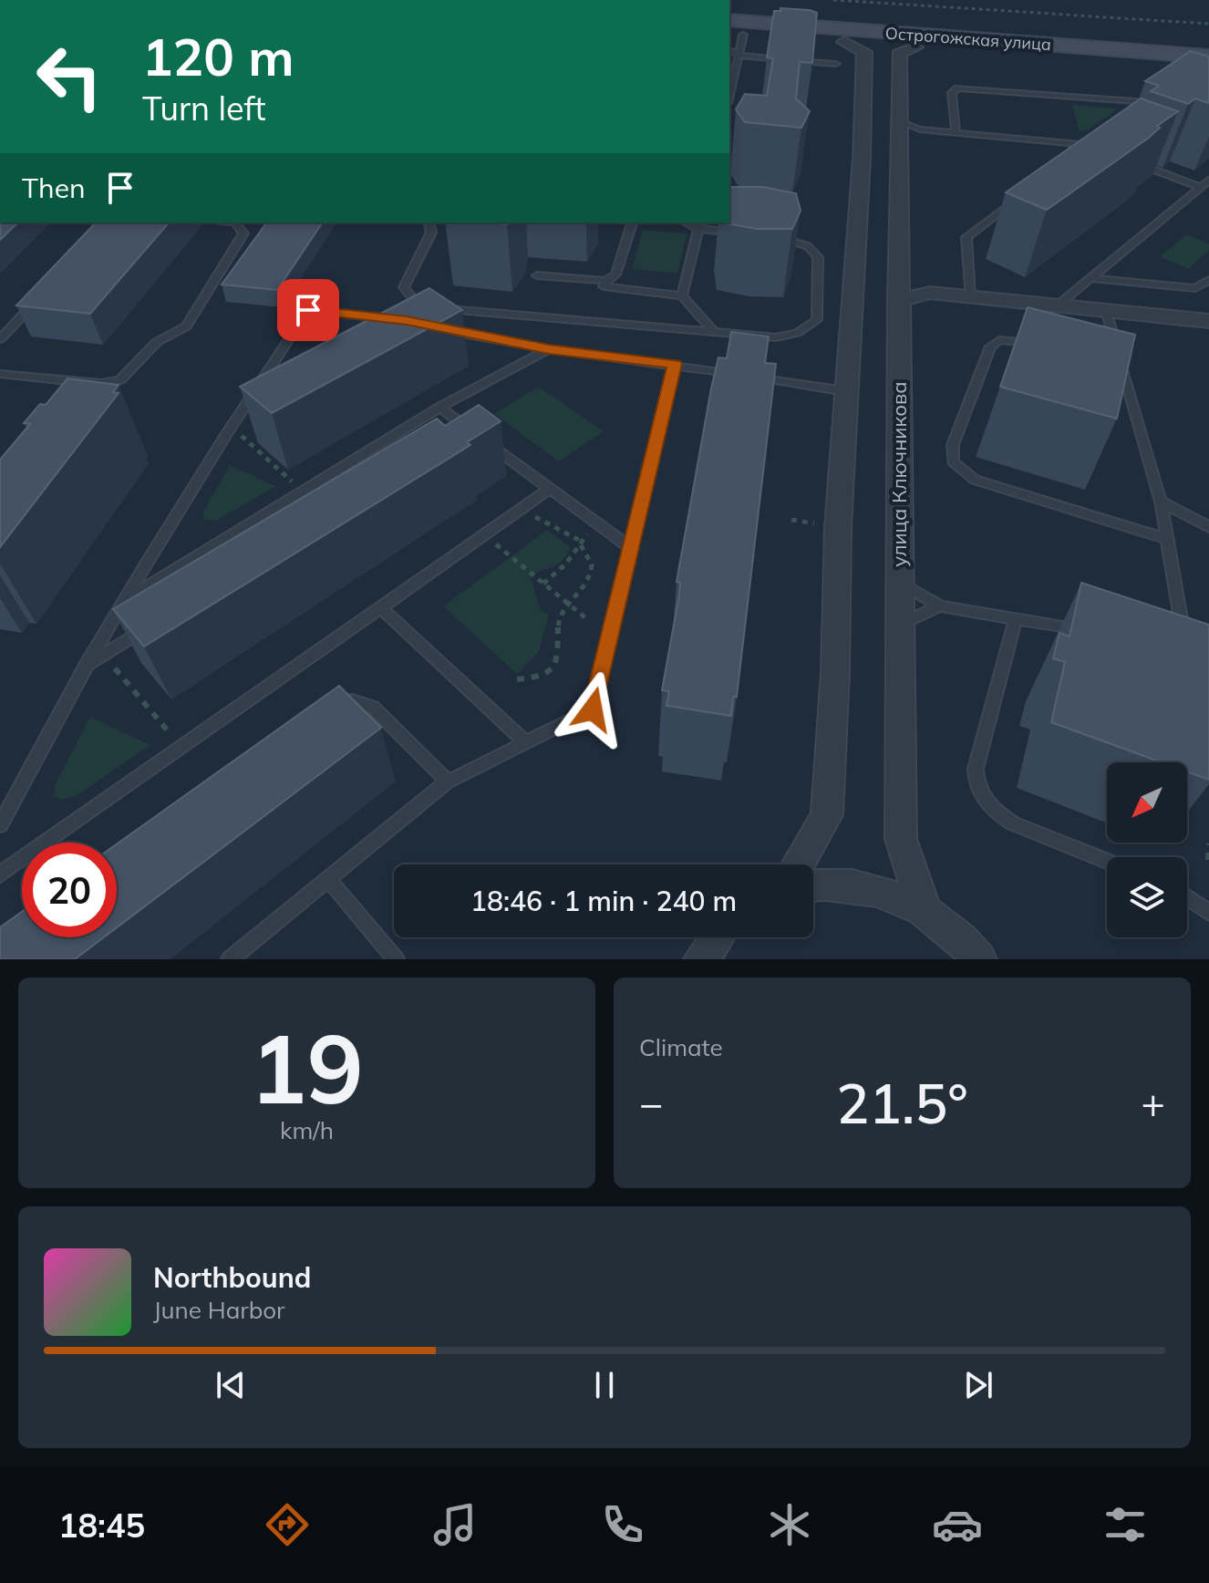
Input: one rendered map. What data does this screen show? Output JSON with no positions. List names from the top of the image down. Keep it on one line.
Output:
{"streets":{"street":["Острогожская улица","улица Ключникова"]},"north":"bottom left","page":{"turn":["120 m","Turn left"],"then":"Then","limit":"20","trip":"18:46 · 1 min · 240 m","tile":[["19","km/h"],"Climate"],"heat":["−","21.5°","+"],"song":["Northbound","June Harbor"],"tabs":"18:45"}}
